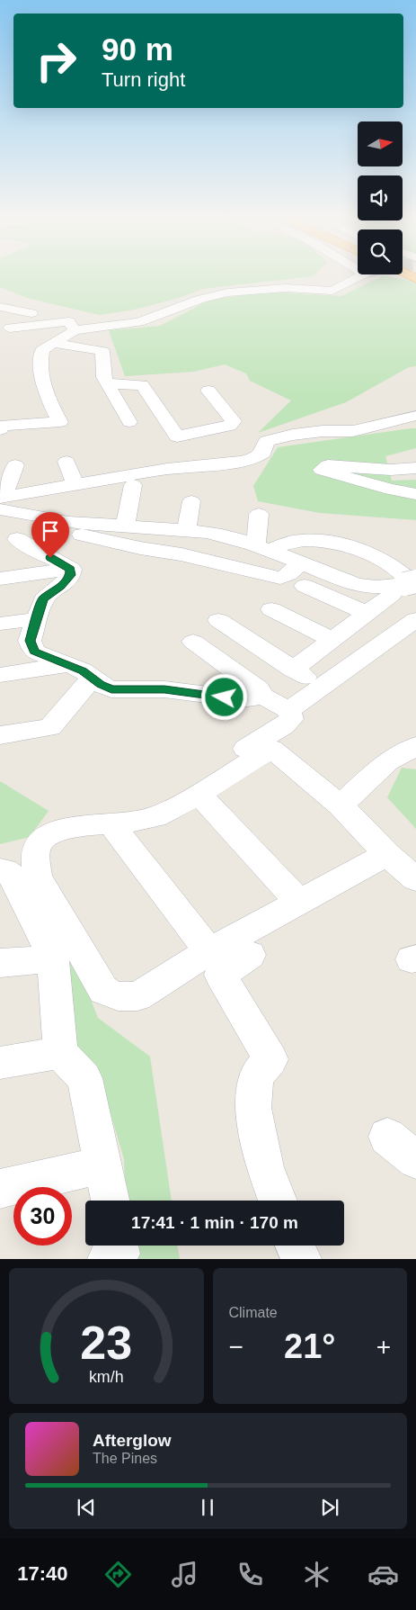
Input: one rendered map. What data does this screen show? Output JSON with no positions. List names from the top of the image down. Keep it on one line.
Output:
{"north":"right","page":{"turn":["90 m","Turn right"],"limit":"30","trip":"17:41 · 1 min · 170 m","tile":"Climate","heat":["−","21°","+"],"song":["Afterglow","The Pines"],"tabs":"17:40","gauge":["23","km/h"]}}
